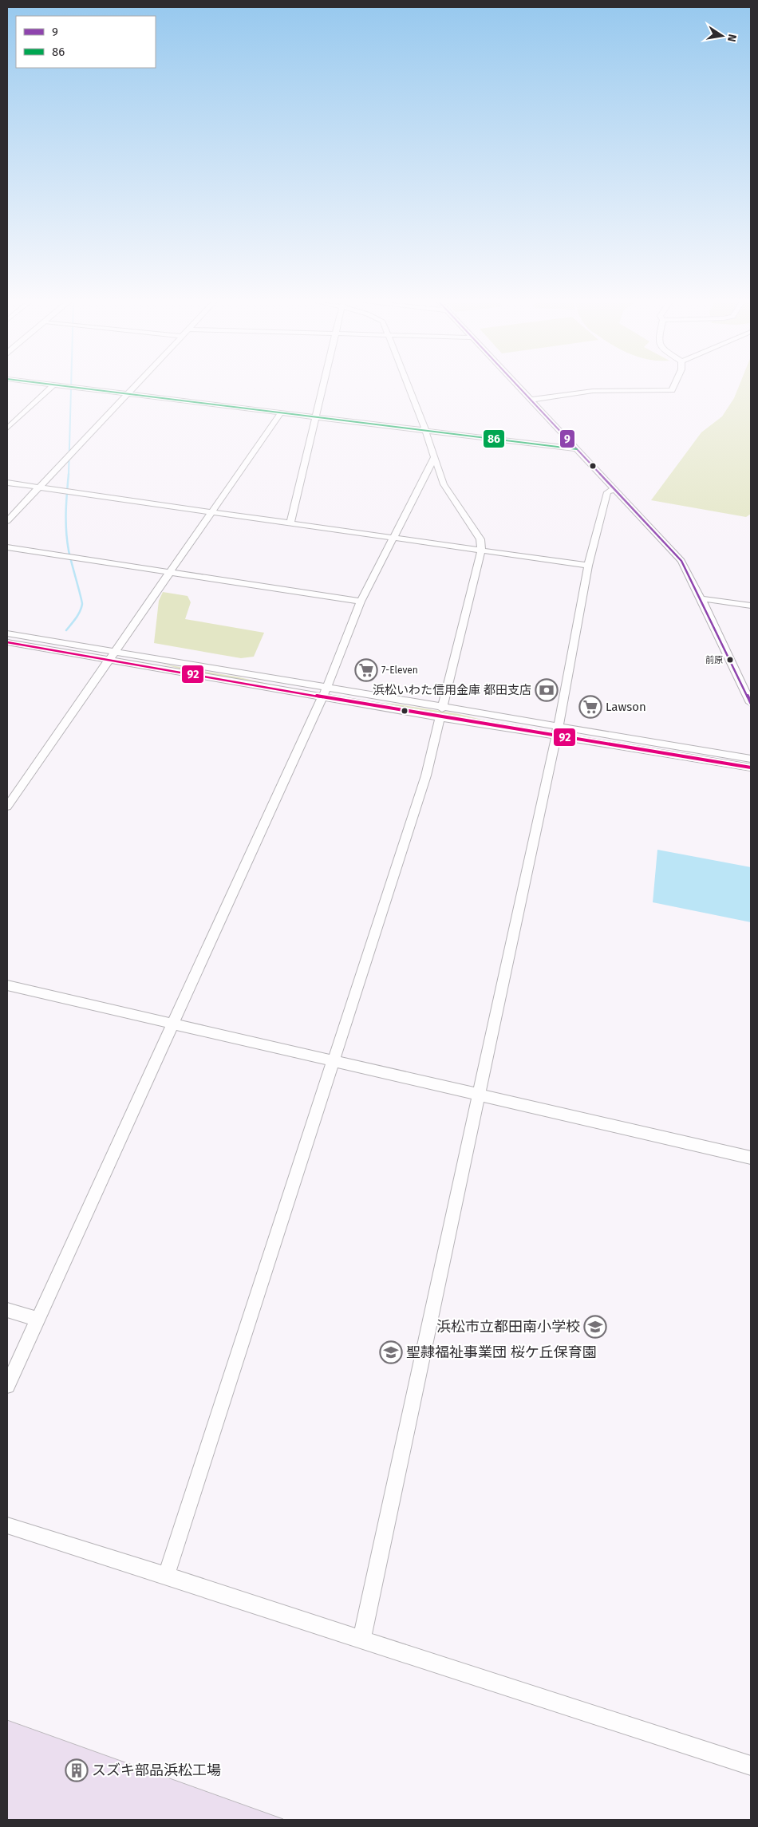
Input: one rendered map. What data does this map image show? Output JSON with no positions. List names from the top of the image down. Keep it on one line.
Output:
{"places":{"other":["前原"],"supermarket":["7-Eleven","Lawson"],"bank":["浜松いわた信用金庫 都田支店"],"school or university":["浜松市立都田南小学校","聖隷福祉事業団 桜ケ丘保育園"],"building":["スズキ部品浜松工場"]},"lines":["transit line 9","transit line 86","transit line 92"],"legend":["9","86"],"north":"right"}
